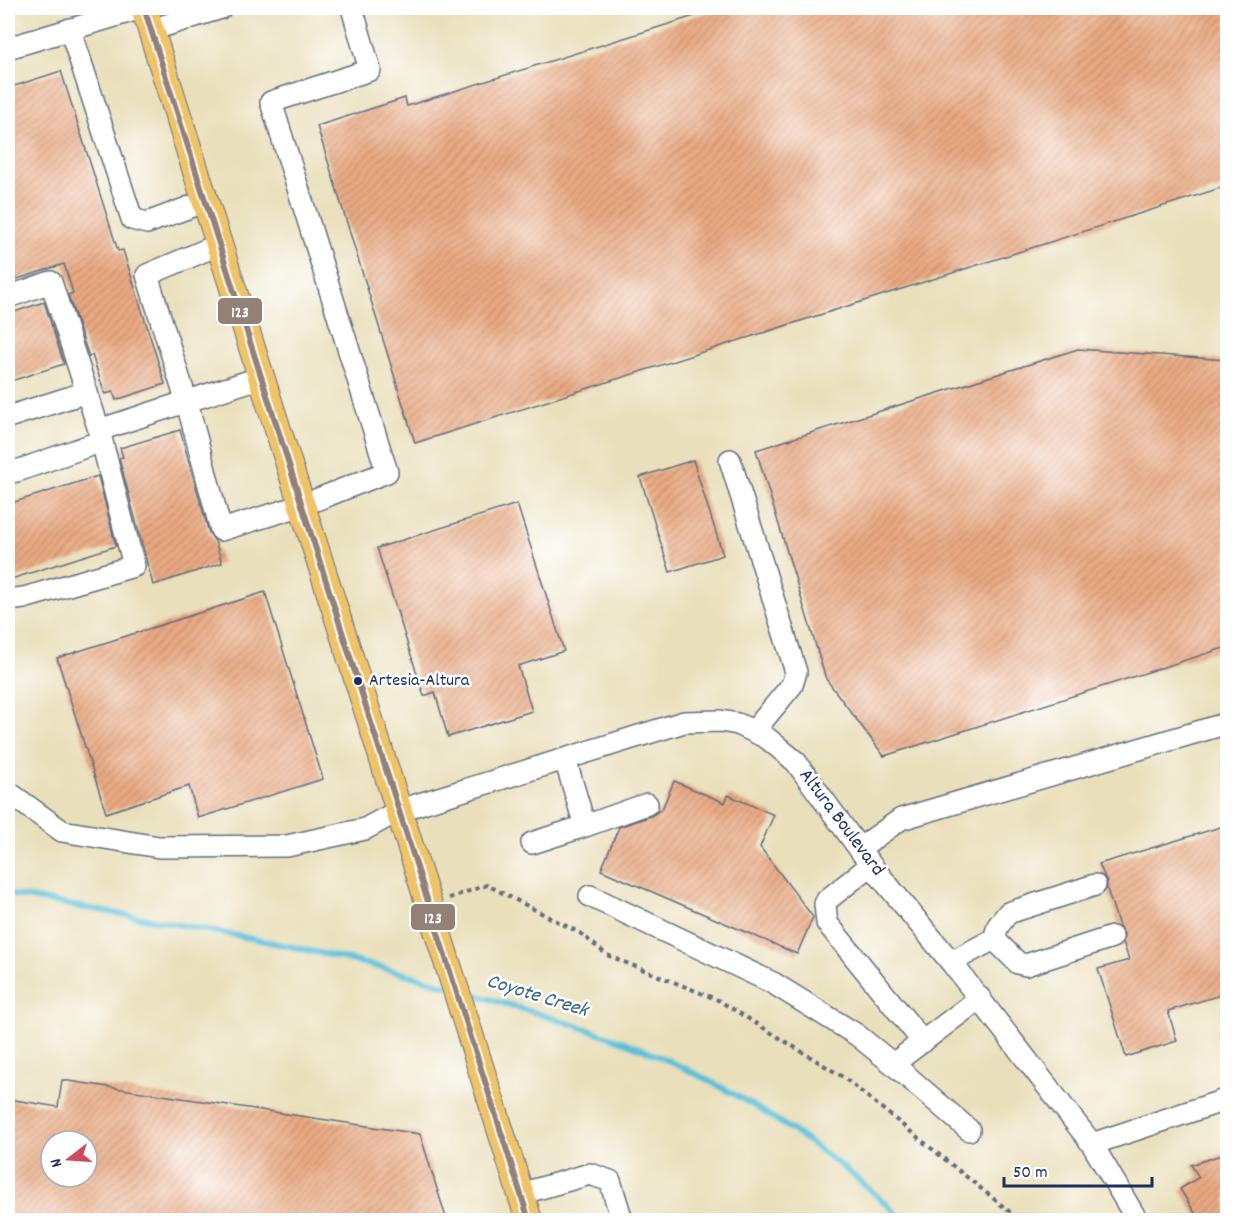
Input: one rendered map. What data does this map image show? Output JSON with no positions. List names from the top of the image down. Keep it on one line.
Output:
{"streets":{"street":["Altura Boulevard"]},"water":["Coyote Creek"],"places":["Artesia-Altura"],"lines":["transit line 123"],"scale_bar":"50 m","north":"left"}
